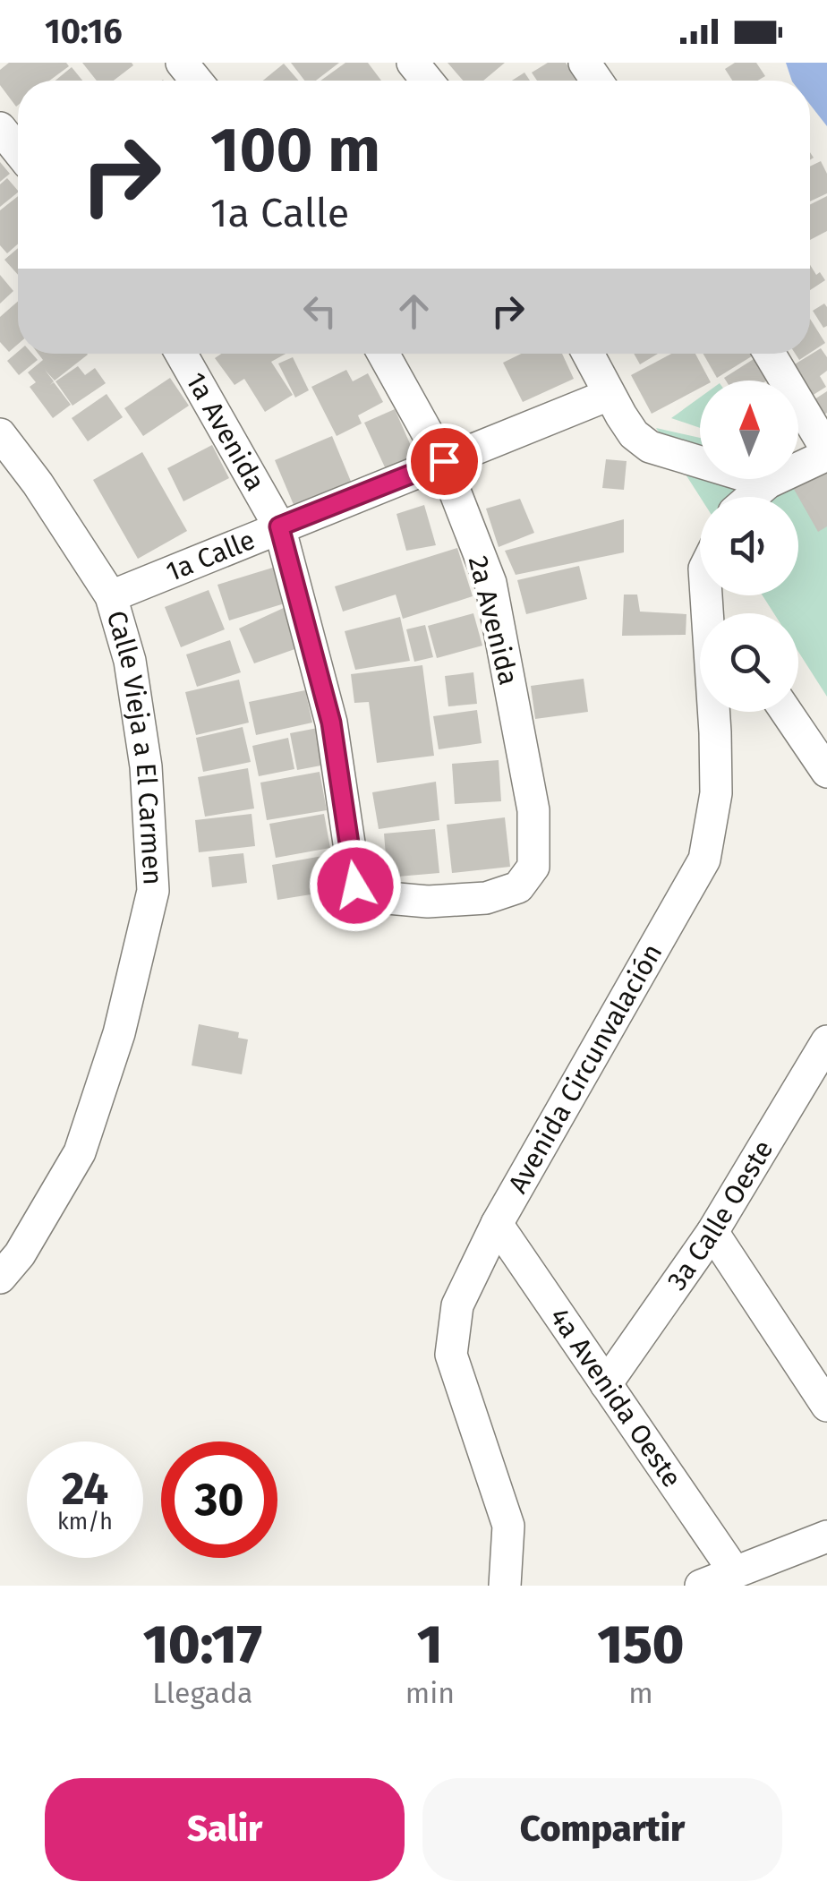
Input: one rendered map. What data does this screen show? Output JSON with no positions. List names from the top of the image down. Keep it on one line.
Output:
{"streets":{"street":["1a Avenida","1a Calle","2a Avenida","Calle Vieja a El Carmen","Avenida Circunvalación","3a Calle Oeste","4a Avenida Oeste"]},"crossings":[["1a Avenida","1a Calle"],["1a Avenida","2a Avenida"],["1a Calle","2a Avenida"],["1a Calle","Calle Vieja a El Carmen"],["Avenida Circunvalación","4a Avenida Oeste"],["3a Calle Oeste","4a Avenida Oeste"]],"north":"top","page":{"status":"10:16","turn":["100 m","1a Calle"],"speed":"24 km/h","limit":"30","eta":["10:17","Llegada","1","min","150","m"],"buttons":["Salir","Compartir"]}}
